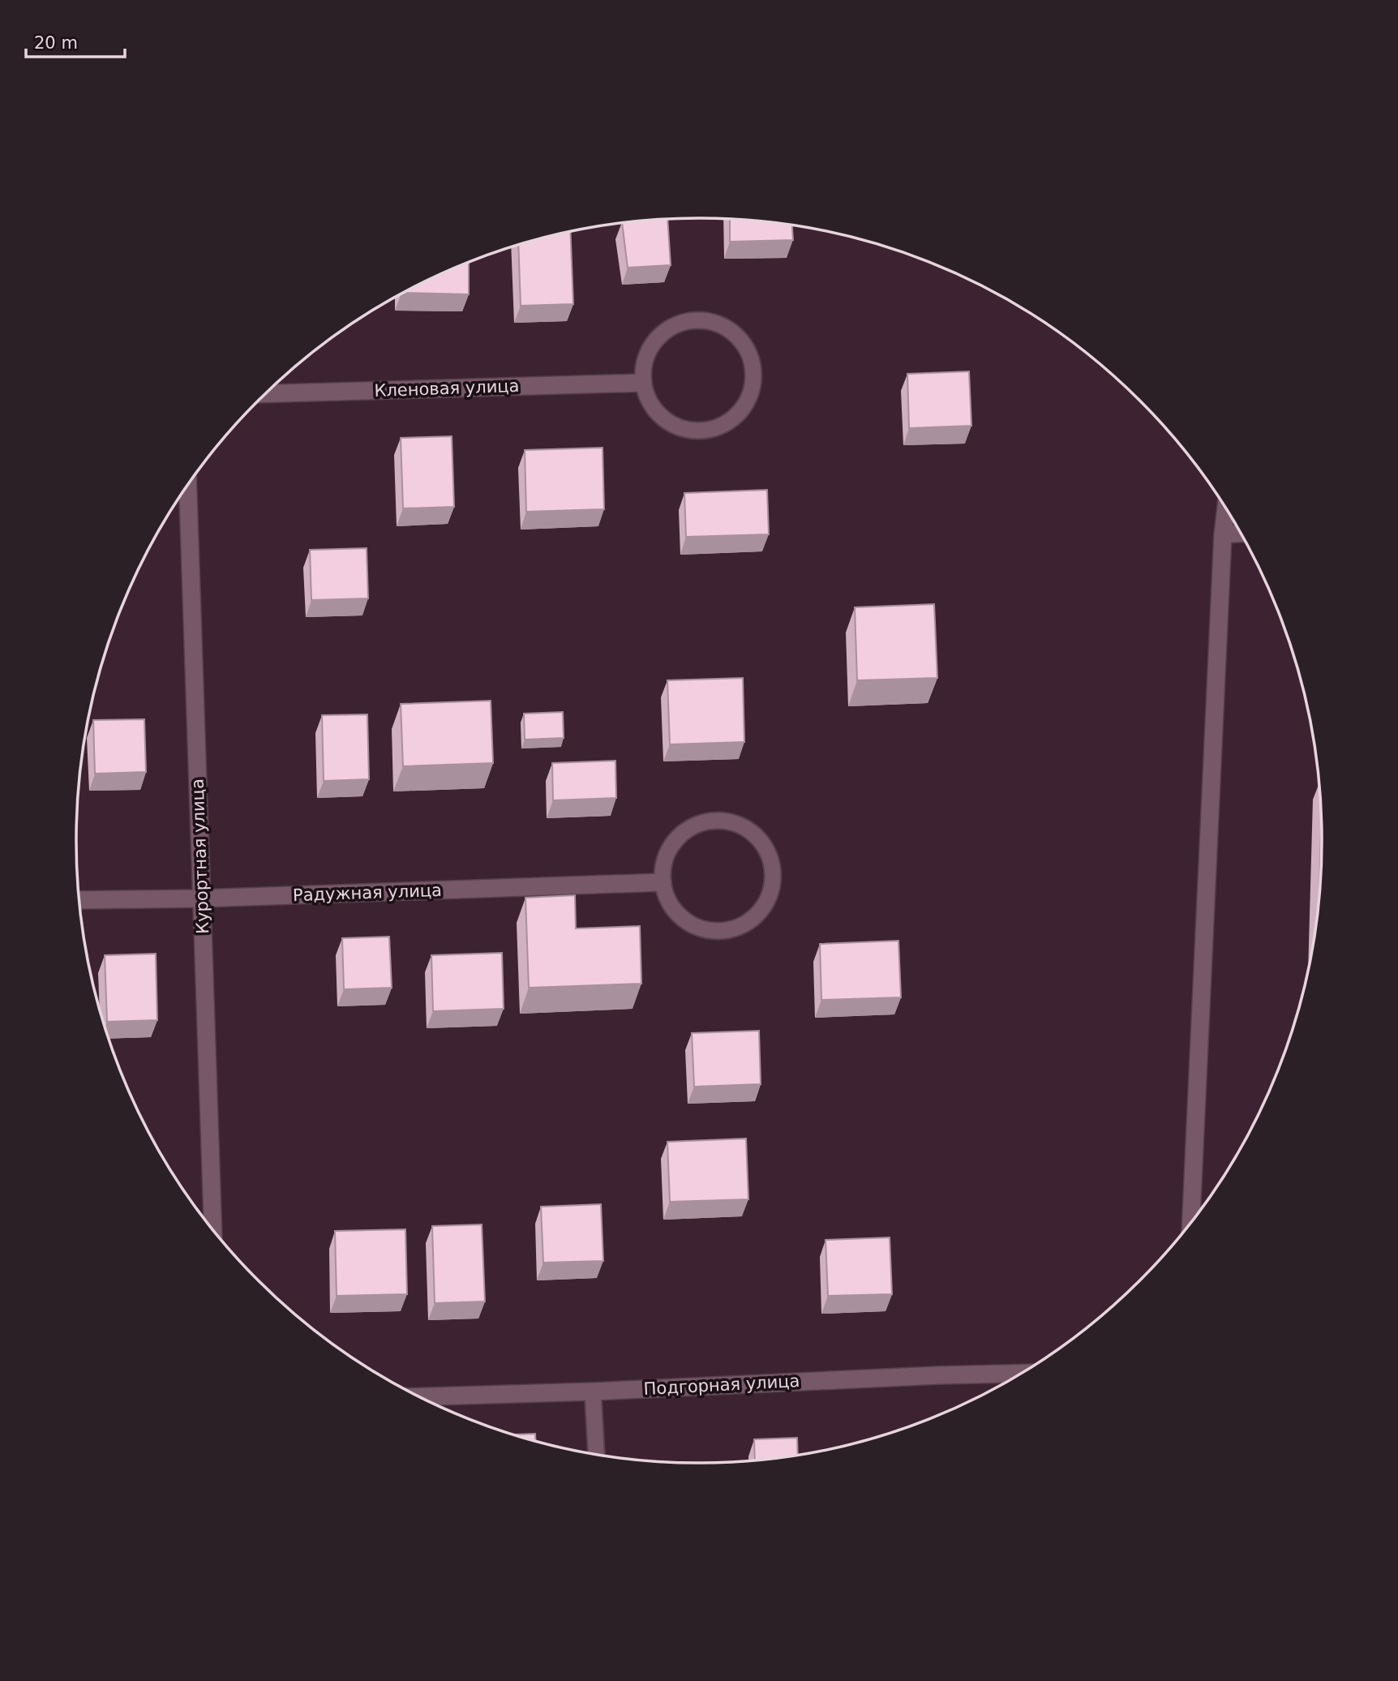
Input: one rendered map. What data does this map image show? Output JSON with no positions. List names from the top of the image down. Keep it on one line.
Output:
{"streets":{"street":["Кленовая улица","Курортная улица","Радужная улица","Подгорная улица"]},"crossings":[["Курортная улица","Радужная улица"]],"scale_bar":"20 m"}
